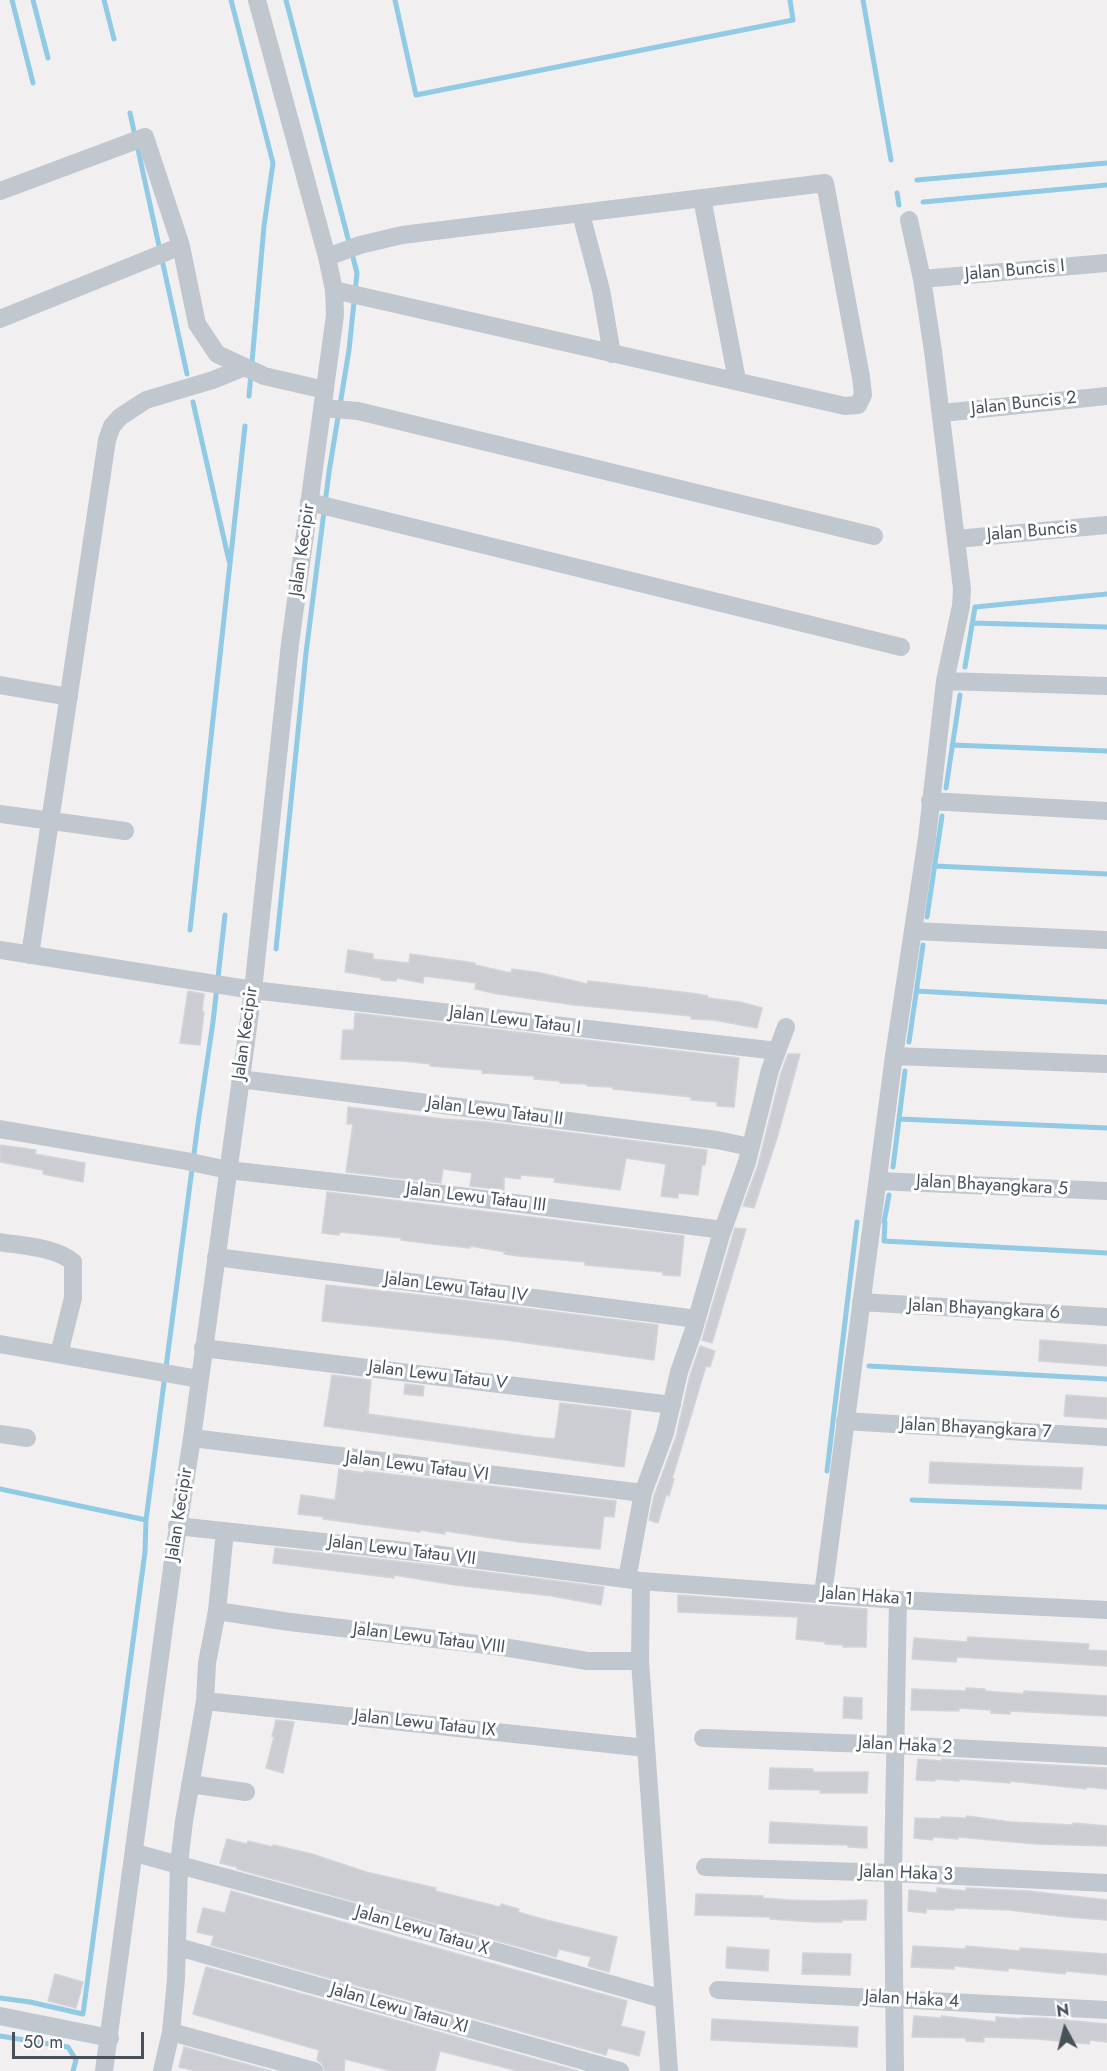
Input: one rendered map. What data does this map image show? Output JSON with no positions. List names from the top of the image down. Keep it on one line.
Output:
{"streets":{"street":["Jalan Buncis I","Jalan Buncis 2","Jalan Buncis","Jalan Kecipir","Jalan Lewu Tatau I","Jalan Lewu Tatau II","Jalan Bhayangkara 5","Jalan Lewu Tatau III","Jalan Lewu Tatau IV","Jalan Bhayangkara 6","Jalan Lewu Tatau V","Jalan Bhayangkara 7","Jalan Lewu Tatau VI","Jalan Lewu Tatau VII","Jalan Haka 1","Jalan Lewu Tatau VIII","Jalan Lewu Tatau IX","Jalan Haka 2","Jalan Haka 3","Jalan Lewu Tatau X","Jalan Haka 4","Jalan Lewu Tatau XI"]},"crossings":[["Jalan Kecipir","Jalan Lewu Tatau I"],["Jalan Kecipir","Jalan Lewu Tatau II"],["Jalan Kecipir","Jalan Lewu Tatau III"],["Jalan Kecipir","Jalan Lewu Tatau IV"],["Jalan Kecipir","Jalan Lewu Tatau V"],["Jalan Kecipir","Jalan Lewu Tatau VI"],["Jalan Kecipir","Jalan Lewu Tatau VII"],["Jalan Kecipir","Jalan Lewu Tatau X"],["Jalan Lewu Tatau VII","Jalan Haka 1"]],"scale_bar":"50 m","north":"top"}
